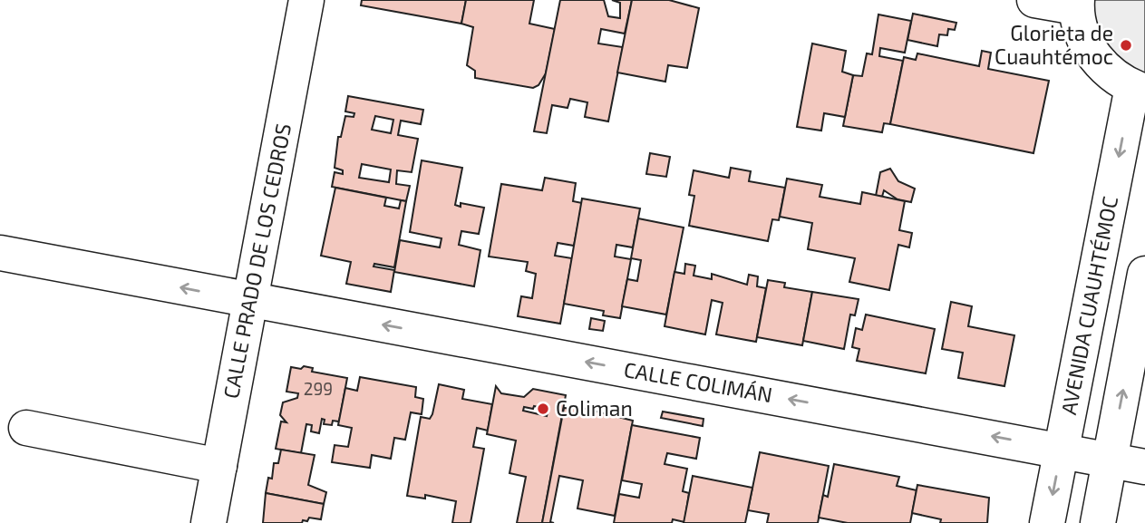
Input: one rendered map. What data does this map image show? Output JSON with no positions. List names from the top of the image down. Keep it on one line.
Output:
{"streets":{"street":["CALLE PRADO DE LOS CEDROS","AVENIDA CUAUHTÉMOC","CALLE COLIMÁN"]},"crossings":[["CALLE PRADO DE LOS CEDROS","CALLE COLIMÁN"],["AVENIDA CUAUHTÉMOC","CALLE COLIMÁN"]],"one_way":["CALLE COLIMÁN"],"places":["Glorieta de Cuauhtémoc","Coliman"],"house_numbers":["299"]}
